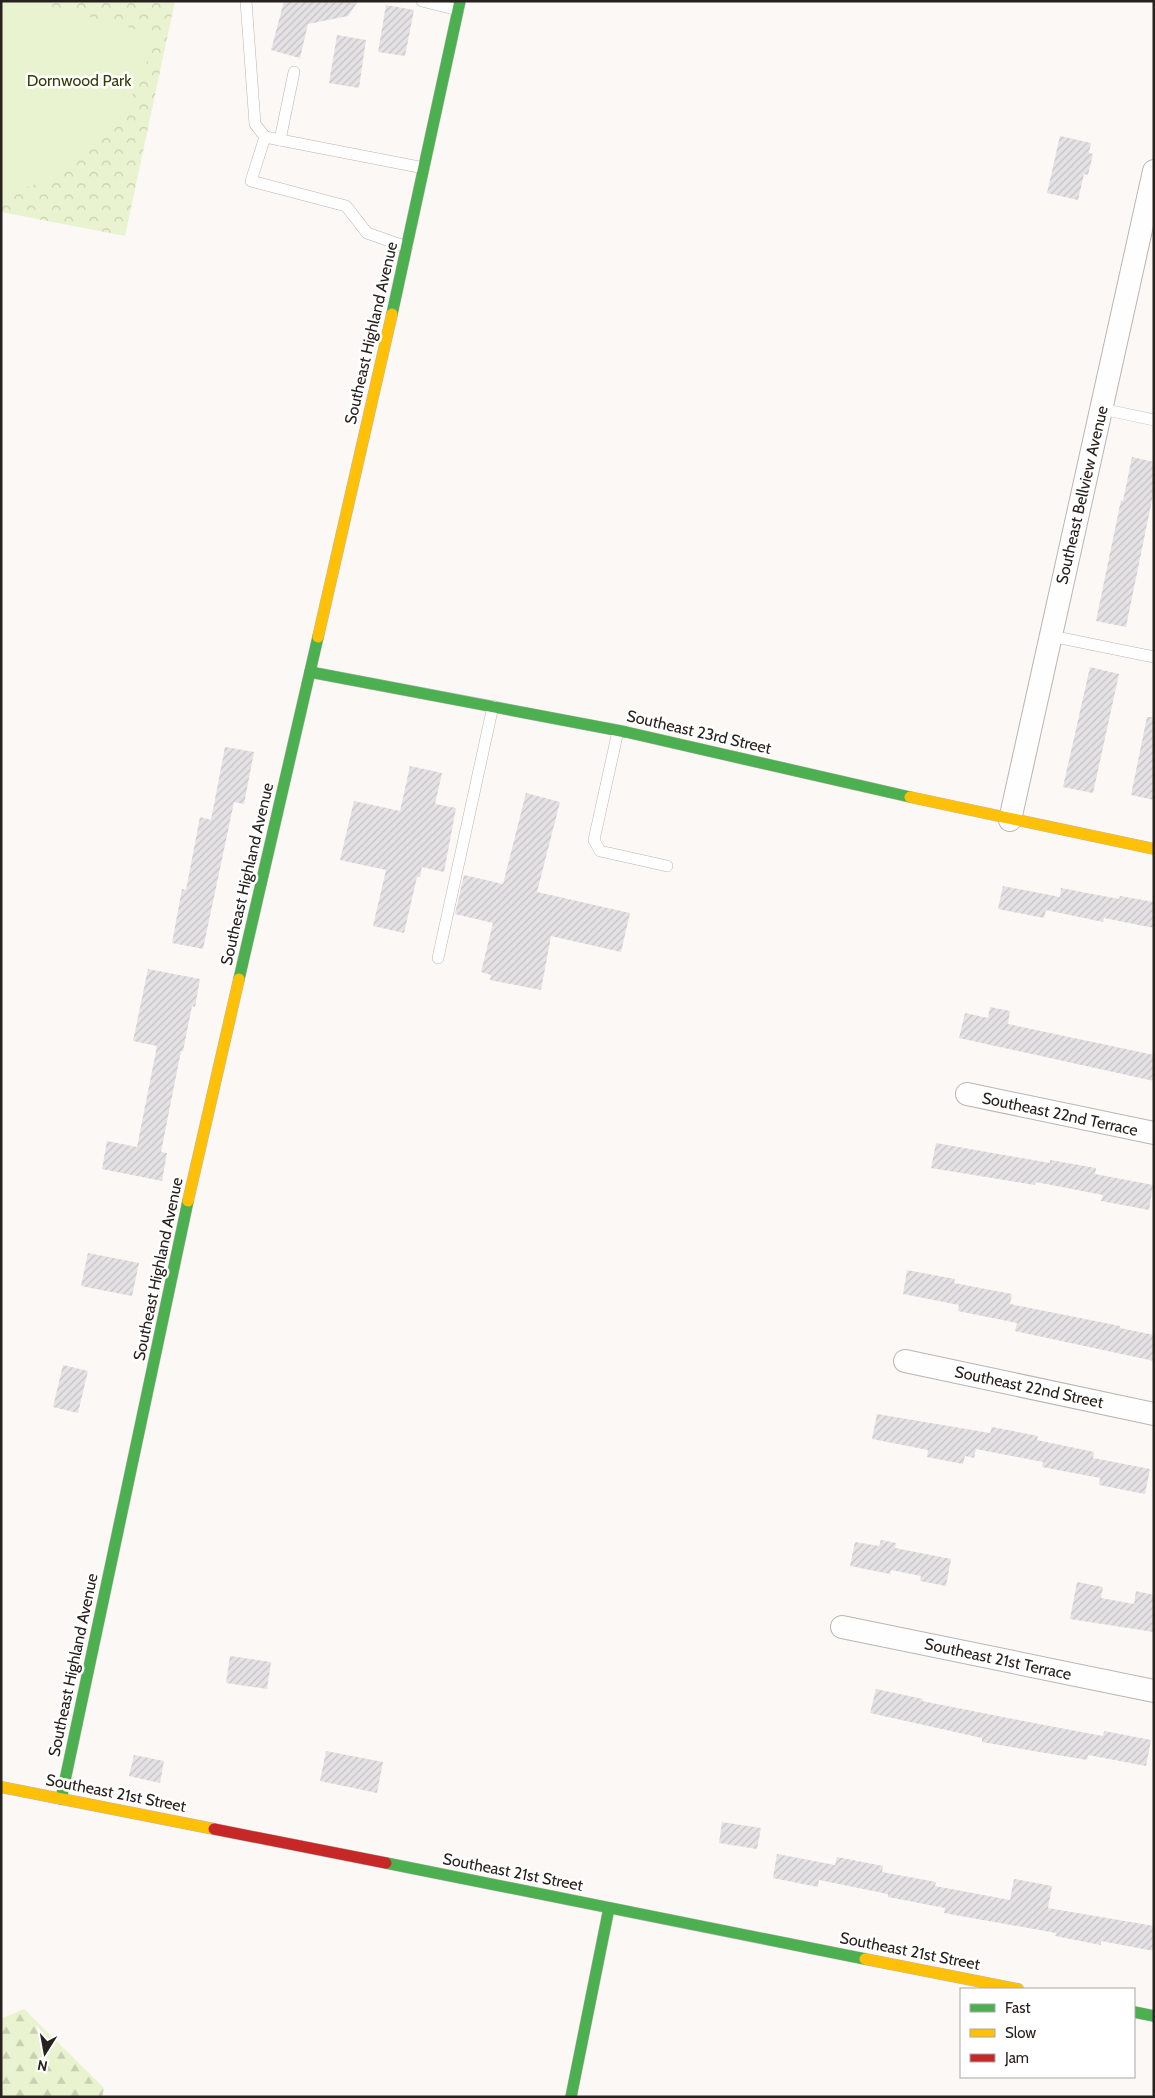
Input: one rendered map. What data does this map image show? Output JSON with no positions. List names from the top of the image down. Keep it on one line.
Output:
{"streets":{"street":["Southeast Highland Avenue","Southeast Bellview Avenue","Southeast 23rd Street","Southeast 22nd Terrace","Southeast 22nd Street","Southeast 21st Terrace","Southeast 21st Street"]},"crossings":[["Southeast Highland Avenue","Southeast 23rd Street"],["Southeast Highland Avenue","Southeast 21st Street"],["Southeast Bellview Avenue","Southeast 23rd Street"]],"parks":["Dornwood Park"],"legend":["Fast","Slow","Jam"],"north":"bottom"}
